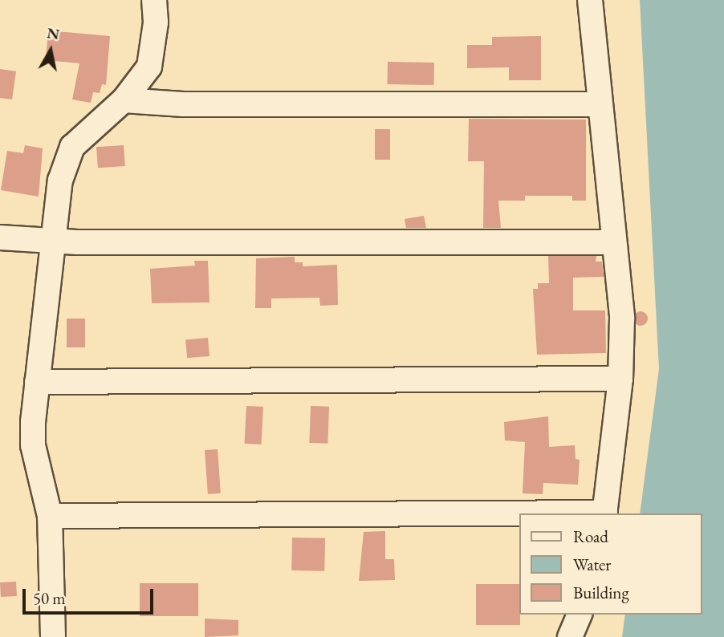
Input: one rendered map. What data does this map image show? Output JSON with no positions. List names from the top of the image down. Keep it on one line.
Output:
{"legend":["Road","Water","Building"],"scale_bar":"50 m","north":"top"}
